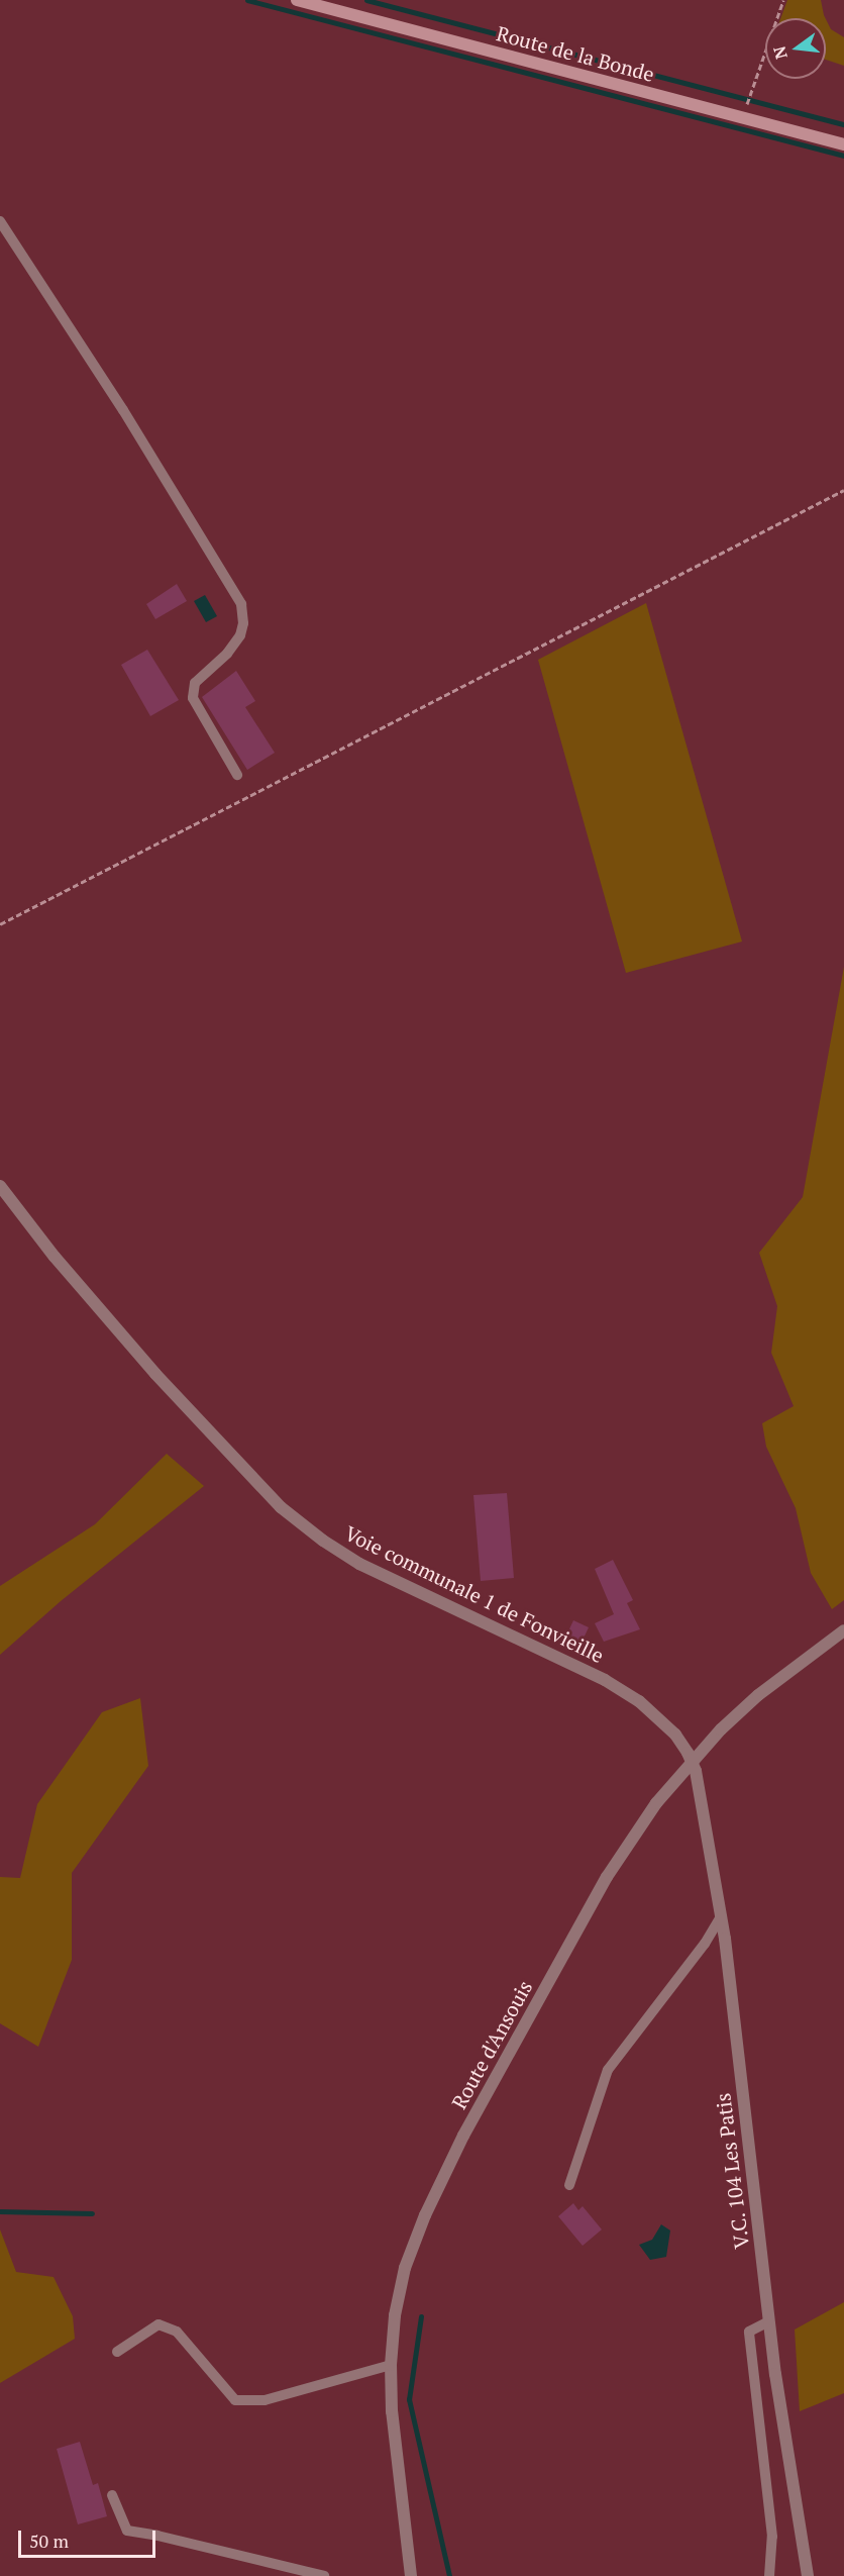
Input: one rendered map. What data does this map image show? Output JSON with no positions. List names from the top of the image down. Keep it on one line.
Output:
{"streets":{"main road":["Route de la Bonde"],"street":["Voie communale 1 de Fonvieille","Route d'Ansouis","V.C. 104 Les Patis"]},"crossings":[["Voie communale 1 de Fonvieille","Route d'Ansouis"],["Voie communale 1 de Fonvieille","V.C. 104 Les Patis"],["Route d'Ansouis","V.C. 104 Les Patis"]],"scale_bar":"50 m","north":"left"}
